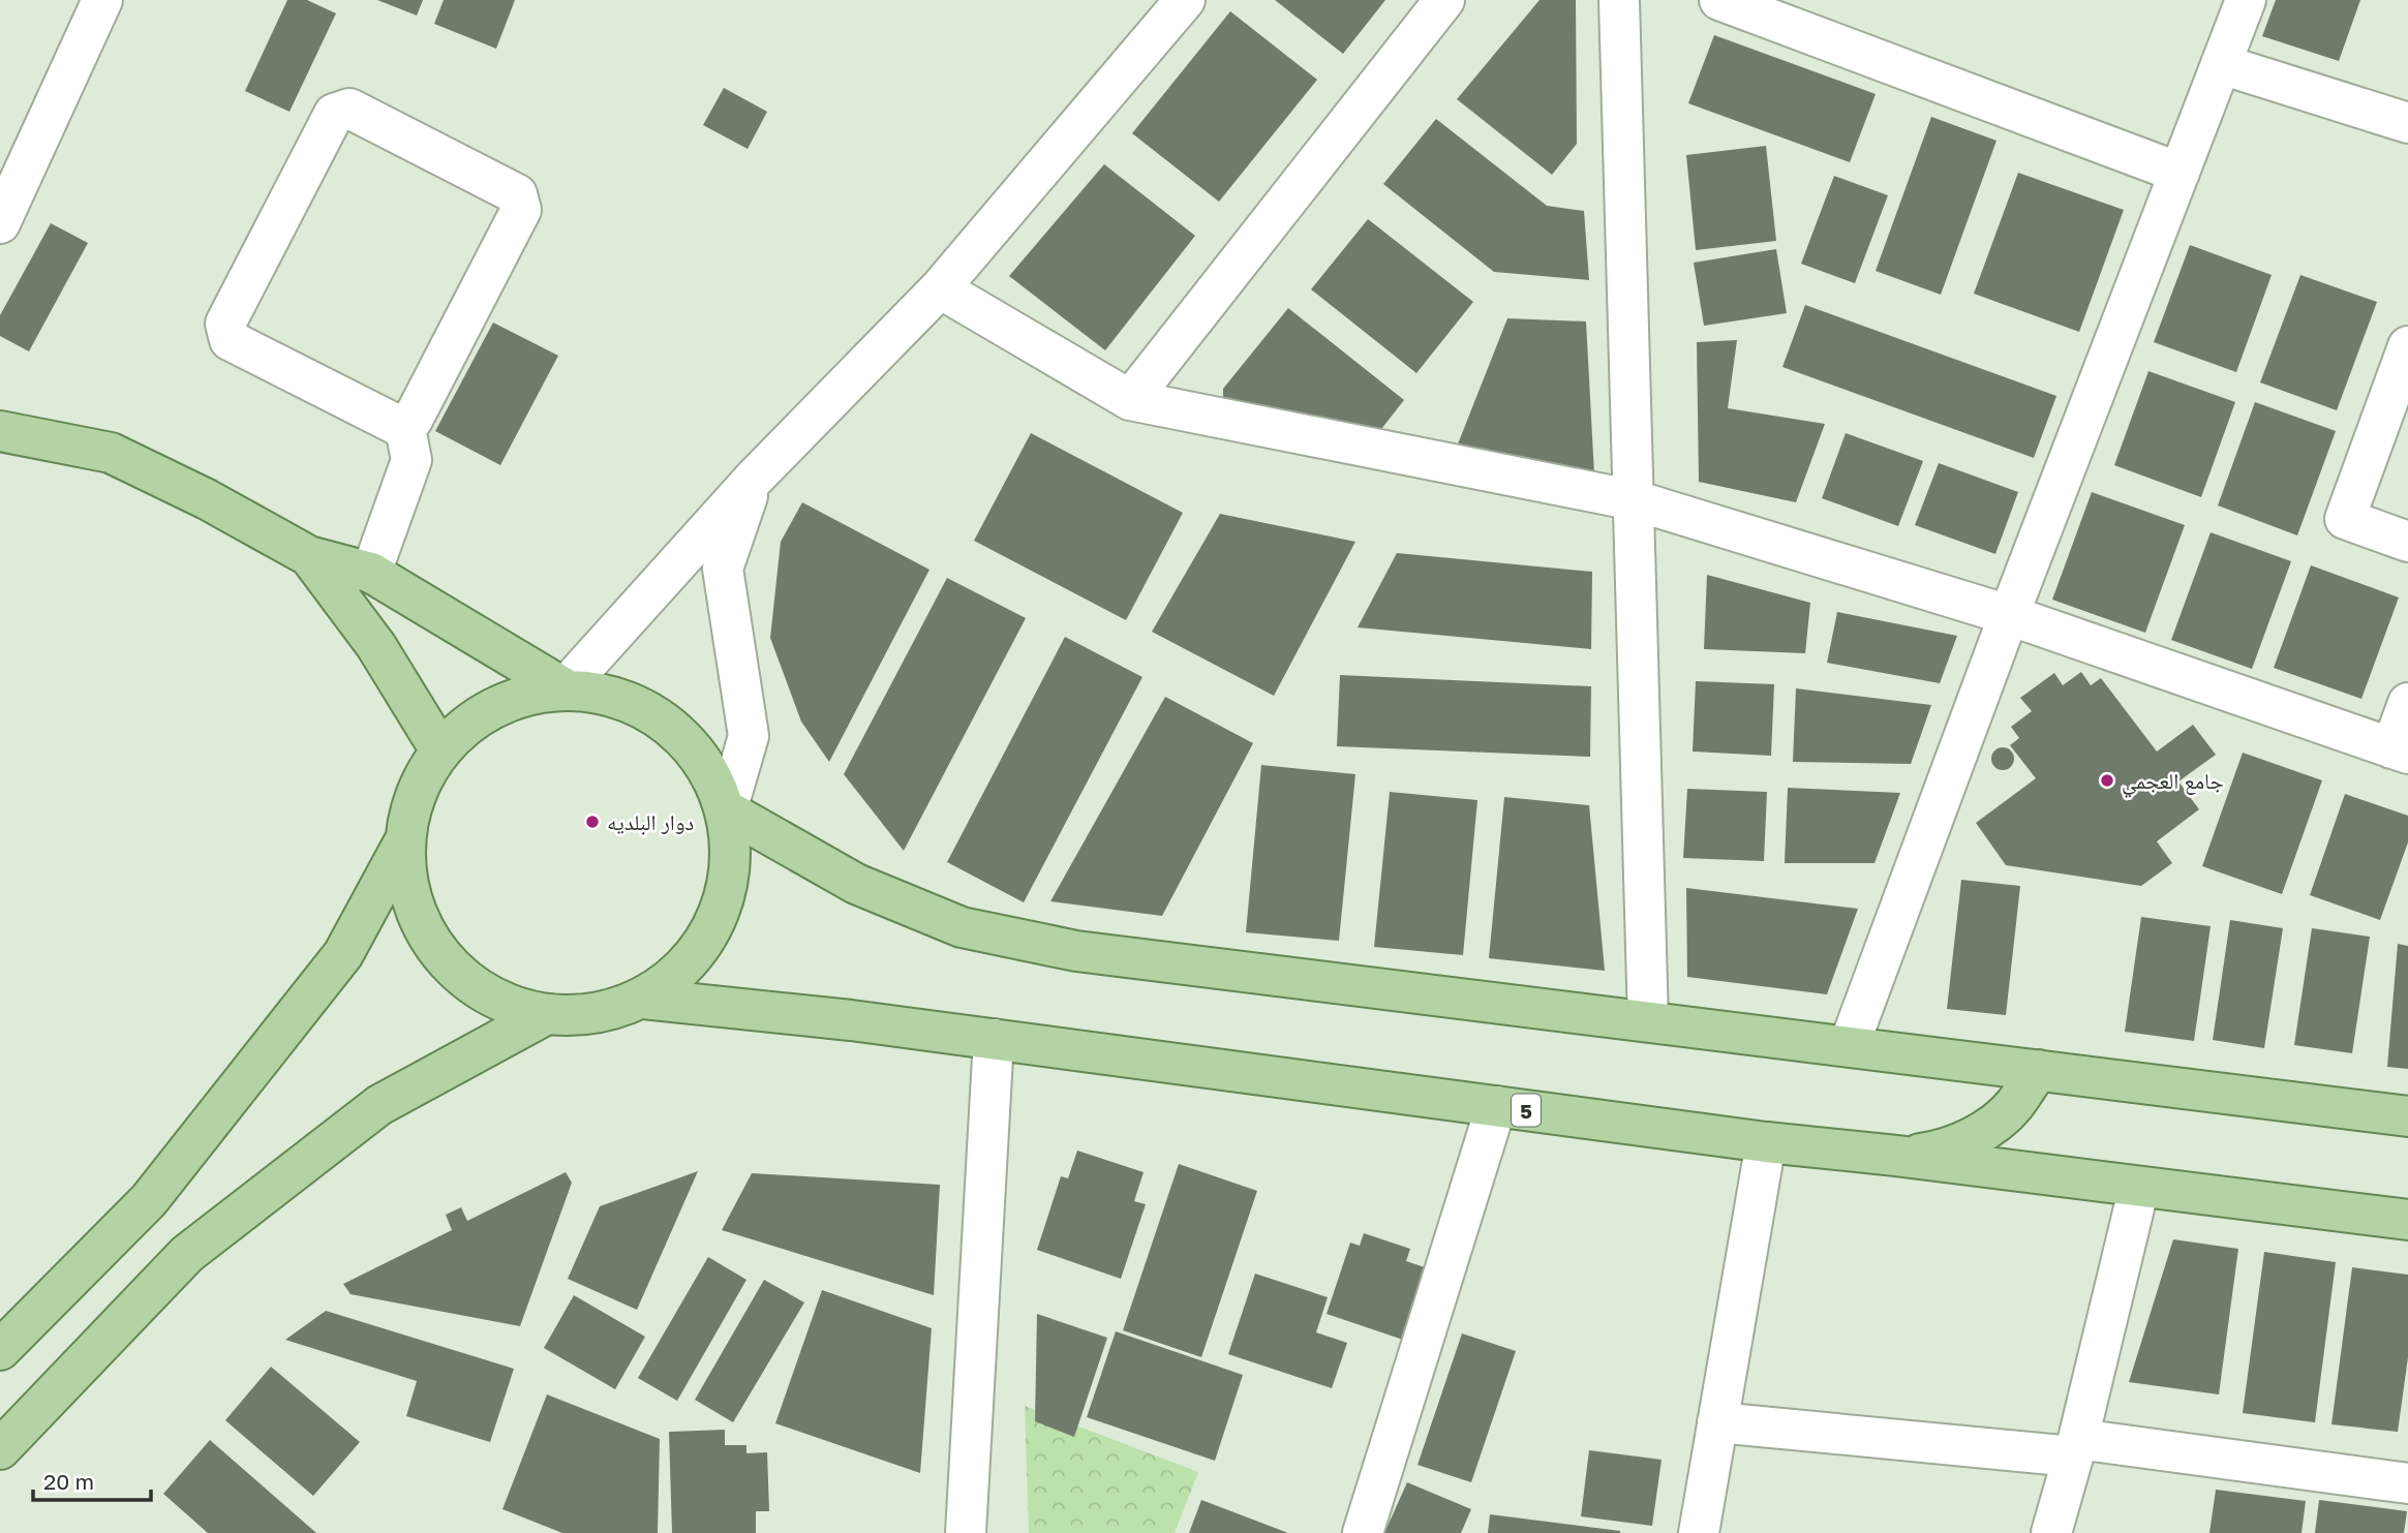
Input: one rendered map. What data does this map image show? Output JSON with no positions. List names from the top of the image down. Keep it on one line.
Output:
{"streets":{"main road":["5"]},"places":["جامع العجمي","دوار البلديه"],"scale_bar":"20 m"}
